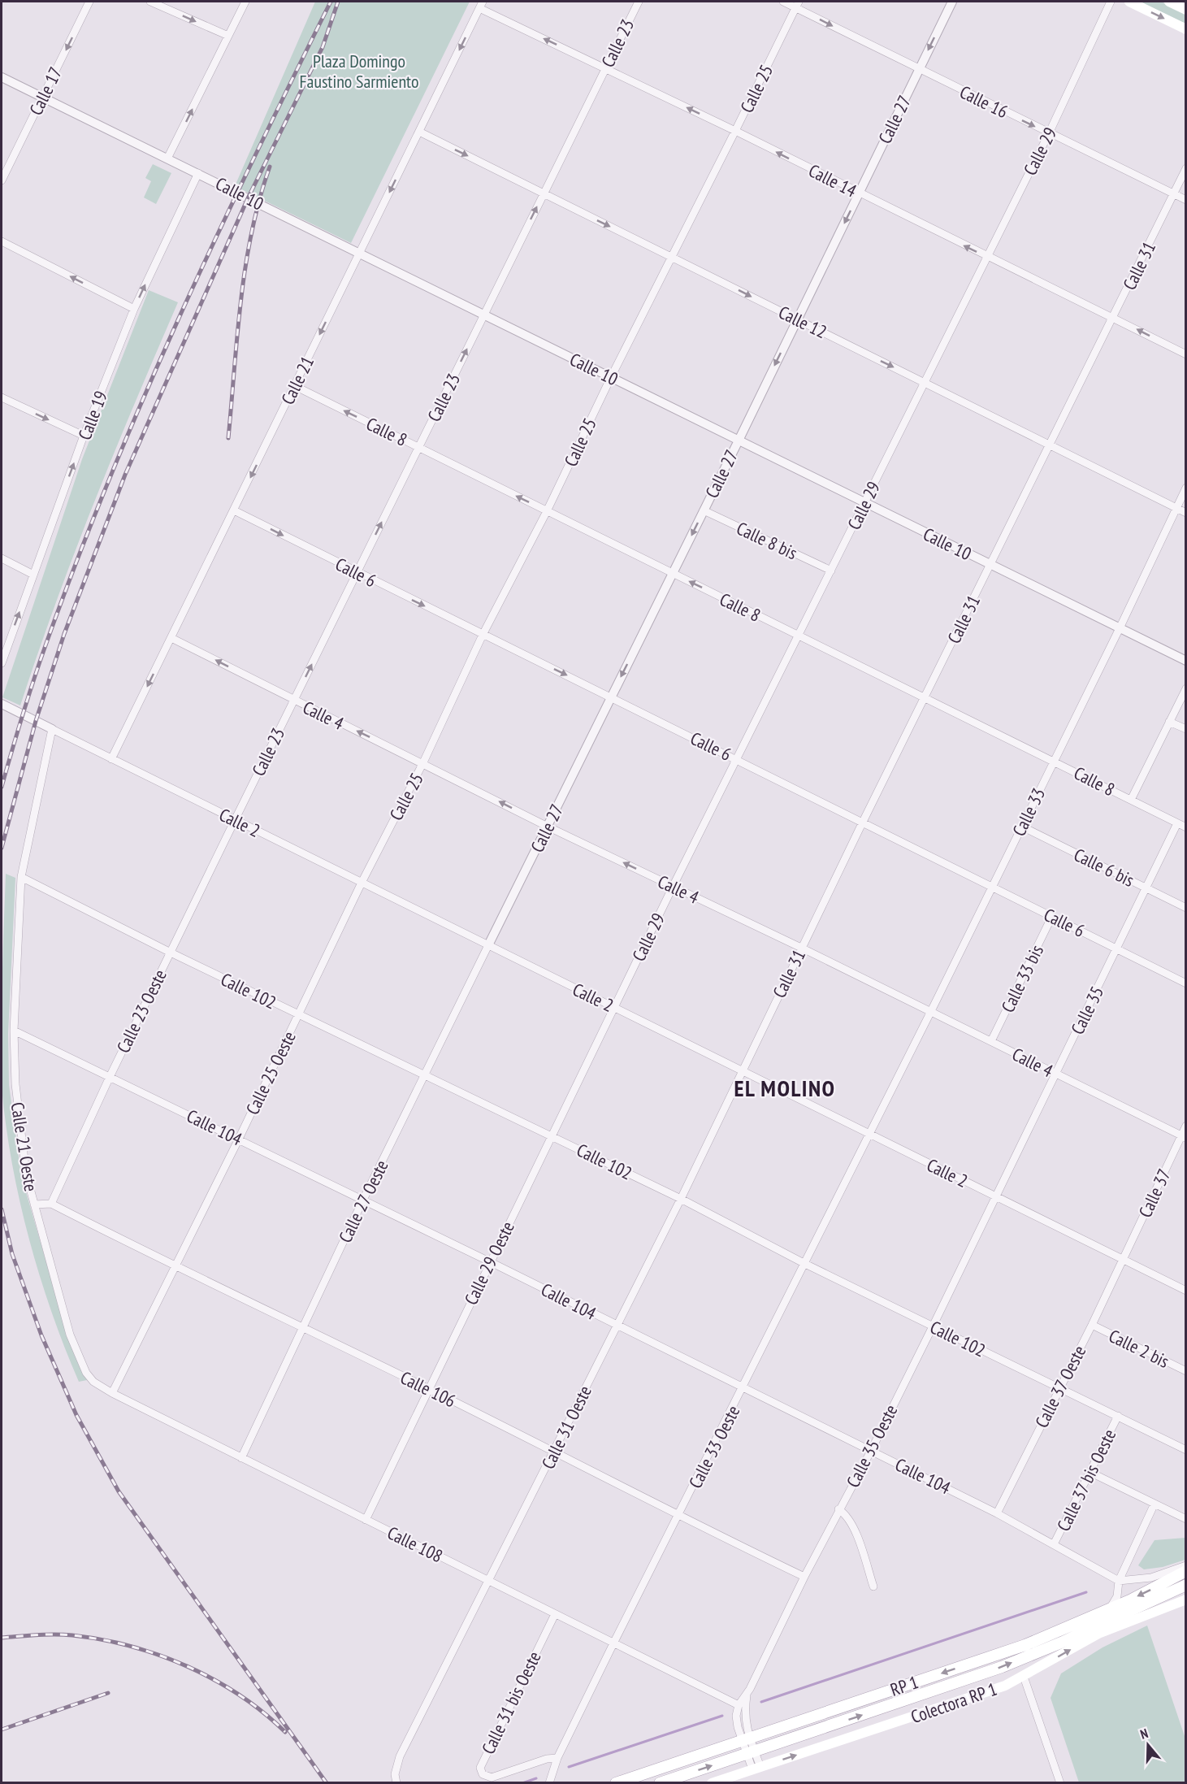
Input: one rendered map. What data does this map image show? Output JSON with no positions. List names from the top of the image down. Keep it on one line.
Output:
{"streets":{"main road":["RP 1","Colectora RP 1"],"street":["Calle 23","Calle 25","Calle 17","Calle 16","Calle 27","Calle 29","Calle 14","Calle 10","Calle 31","Calle 12","Calle 21","Calle 19","Calle 8","Calle 8 bis","Calle 6","Calle 4","Calle 33","Calle 2","Calle 6 bis","Calle 33 bis","Calle 102","Calle 35","Calle 23 Oeste","Calle 25 Oeste","Calle 104","Calle 21 Oeste","Calle 37","Calle 27 Oeste","Calle 29 Oeste","Calle 2 bis","Calle 37 Oeste","Calle 106","Calle 31 Oeste","Calle 35 Oeste","Calle 33 Oeste","Calle 37 bis Oeste","Calle 108","Calle 31 bis Oeste"]},"crossings":[["Calle 23","Calle 14"],["Calle 23","Calle 10"],["Calle 23","Calle 12"],["Calle 23","Calle 8"],["Calle 23","Calle 6"],["Calle 23","Calle 4"],["Calle 23","Calle 2"],["Calle 23","Calle 23 Oeste"],["Calle 25","Calle 16"],["Calle 25","Calle 14"],["Calle 25","Calle 10"],["Calle 25","Calle 12"],["Calle 25","Calle 8"],["Calle 25","Calle 6"],["Calle 25","Calle 4"],["Calle 25","Calle 2"],["Calle 25","Calle 25 Oeste"],["Calle 17","Calle 10"],["Calle 16","Calle 27"],["Calle 16","Calle 29"],["Calle 16","Calle 31"],["Calle 27","Calle 14"],["Calle 27","Calle 10"],["Calle 27","Calle 12"],["Calle 27","Calle 8"],["Calle 27","Calle 8 bis"],["Calle 27","Calle 6"],["Calle 27","Calle 4"],["Calle 27","Calle 2"],["Calle 27","Calle 27 Oeste"],["Calle 29","Calle 14"],["Calle 29","Calle 10"],["Calle 29","Calle 12"],["Calle 29","Calle 8"],["Calle 29","Calle 8 bis"],["Calle 29","Calle 6"],["Calle 29","Calle 4"],["Calle 29","Calle 2"],["Calle 29","Calle 29 Oeste"],["Calle 14","Calle 31"],["Calle 14","Calle 21"],["Calle 10","Calle 31"],["Calle 10","Calle 21"],["Calle 10","Calle 19"],["Calle 10","Calle 33"],["Calle 31","Calle 12"],["Calle 31","Calle 8"],["Calle 31","Calle 6"],["Calle 31","Calle 4"],["Calle 31","Calle 2"],["Calle 31","Calle 31 Oeste"],["Calle 12","Calle 21"],["Calle 12","Calle 33"],["Calle 21","Calle 8"],["Calle 21","Calle 6"],["Calle 21","Calle 4"],["Calle 21","Calle 2"],["Calle 8","Calle 33"],["Calle 8","Calle 35"],["Calle 6","Calle 33"],["Calle 6","Calle 33 bis"],["Calle 6","Calle 35"],["Calle 4","Calle 33"],["Calle 4","Calle 33 bis"],["Calle 4","Calle 35"],["Calle 4","Calle 37"],["Calle 33","Calle 2"],["Calle 33","Calle 6 bis"],["Calle 33","Calle 33 Oeste"],["Calle 2","Calle 35"],["Calle 2","Calle 23 Oeste"],["Calle 2","Calle 25 Oeste"],["Calle 2","Calle 21 Oeste"],["Calle 2","Calle 37"],["Calle 2","Calle 27 Oeste"],["Calle 2","Calle 29 Oeste"],["Calle 2","Calle 37 Oeste"],["Calle 2","Calle 31 Oeste"],["Calle 2","Calle 35 Oeste"],["Calle 2","Calle 33 Oeste"],["Calle 6 bis","Calle 35"],["Calle 102","Calle 23 Oeste"],["Calle 102","Calle 25 Oeste"],["Calle 102","Calle 21 Oeste"],["Calle 102","Calle 27 Oeste"],["Calle 102","Calle 29 Oeste"],["Calle 102","Calle 37 Oeste"],["Calle 102","Calle 31 Oeste"],["Calle 102","Calle 35 Oeste"],["Calle 102","Calle 33 Oeste"],["Calle 102","Calle 37 bis Oeste"],["Calle 35","Calle 35 Oeste"],["Calle 23 Oeste","Calle 104"],["Calle 23 Oeste","Calle 106"],["Calle 25 Oeste","Calle 104"],["Calle 25 Oeste","Calle 106"],["Calle 25 Oeste","Calle 108"],["Calle 104","Calle 21 Oeste"],["Calle 104","Calle 27 Oeste"],["Calle 104","Calle 29 Oeste"],["Calle 104","Calle 37 Oeste"],["Calle 104","Calle 31 Oeste"],["Calle 104","Calle 35 Oeste"],["Calle 104","Calle 33 Oeste"],["Calle 104","Calle 37 bis Oeste"],["Calle 21 Oeste","Calle 108"],["Calle 37","Calle 37 Oeste"],["Calle 27 Oeste","Calle 106"],["Calle 27 Oeste","Calle 108"],["Calle 29 Oeste","Calle 106"],["Calle 29 Oeste","Calle 108"],["Calle 2 bis","Calle 37 Oeste"],["Calle 106","Calle 31 Oeste"],["Calle 106","Calle 35 Oeste"],["Calle 106","Calle 33 Oeste"],["Calle 31 Oeste","Calle 108"],["Calle 35 Oeste","Calle 108"],["Calle 35 Oeste","RP 1"],["Calle 33 Oeste","Calle 108"],["Calle 33 Oeste","Calle 31 bis Oeste"],["Calle 108","Calle 31 bis Oeste"]],"one_way":["Calle 23","Calle 17","Calle 16","Calle 27","Calle 14","Calle 12","Calle 21","Calle 19","Calle 8","Calle 6","Calle 4","Colectora RP 1"],"districts":["EL MOLINO"],"parks":["Plaza Domingo Faustino Sarmiento"],"north":"top"}
